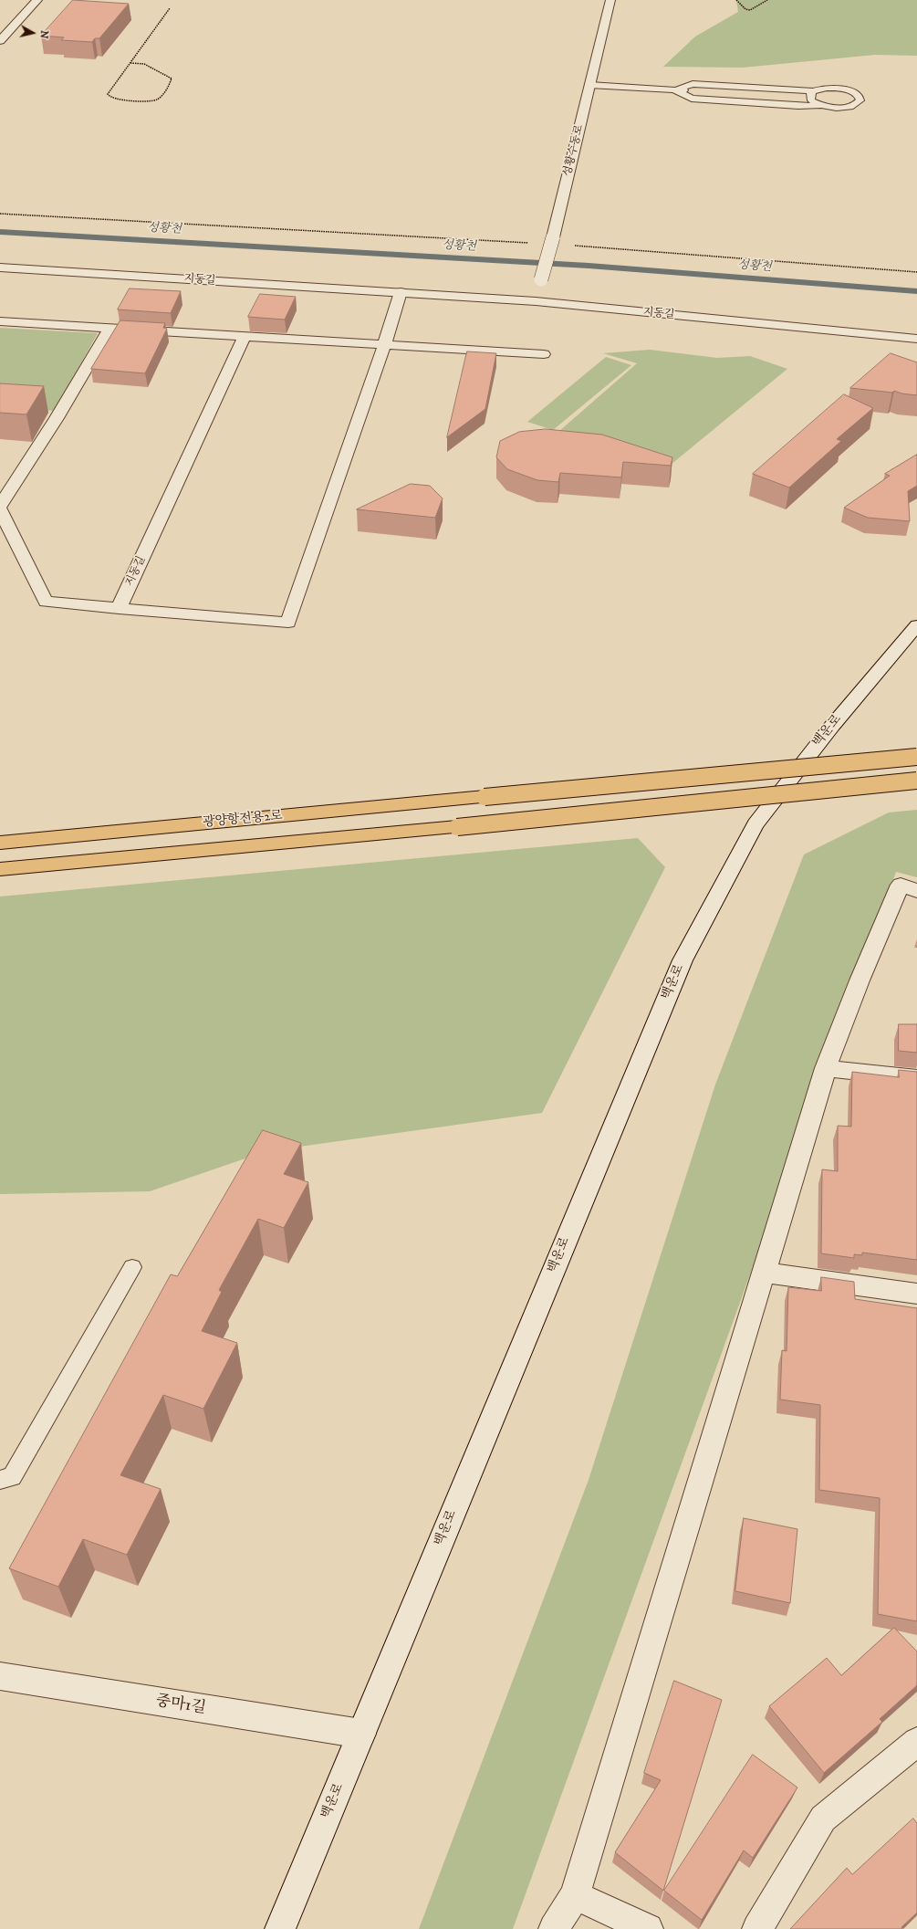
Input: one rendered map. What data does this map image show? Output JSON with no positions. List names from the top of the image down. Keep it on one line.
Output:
{"streets":{"highway":["광양항전용2로"],"street":["성황수동로","지동길","백운로","중마1길"]},"crossings":[["성황수동로","지동길"],["백운로","중마1길"]],"water":["성황천"],"north":"right"}
